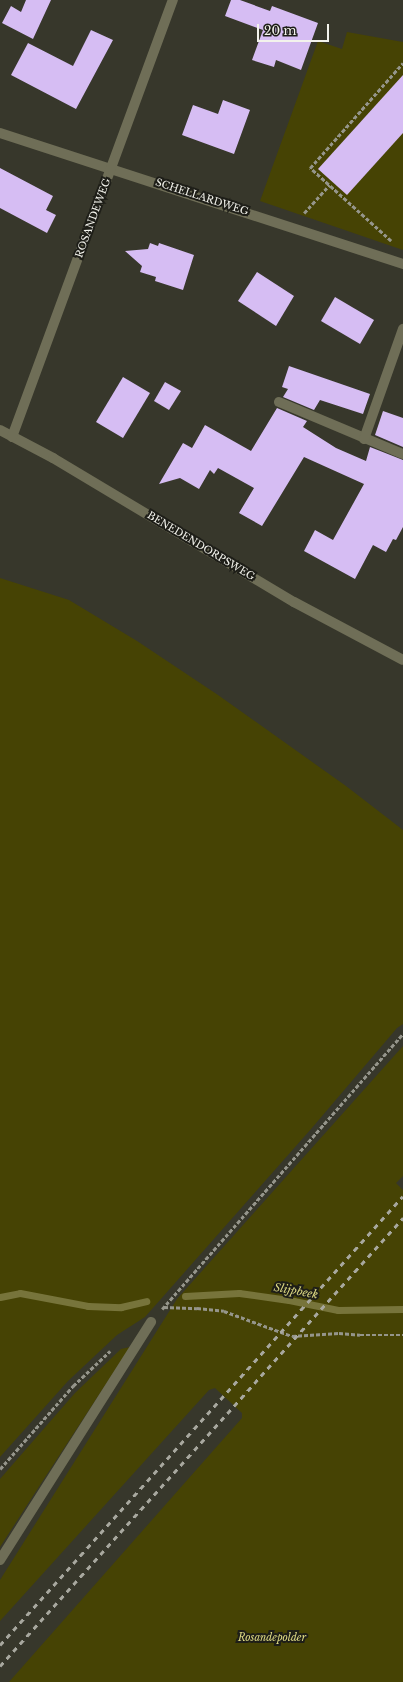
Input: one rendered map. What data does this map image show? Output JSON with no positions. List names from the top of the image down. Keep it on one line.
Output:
{"streets":{"street":["SCHELLARDWEG","ROSANDEWEG","BENEDENDORPSWEG"]},"crossings":[["SCHELLARDWEG","ROSANDEWEG"],["ROSANDEWEG","BENEDENDORPSWEG"]],"water":["Slijpbeek"],"parks":["Rosandepolder"],"scale_bar":"20 m"}
